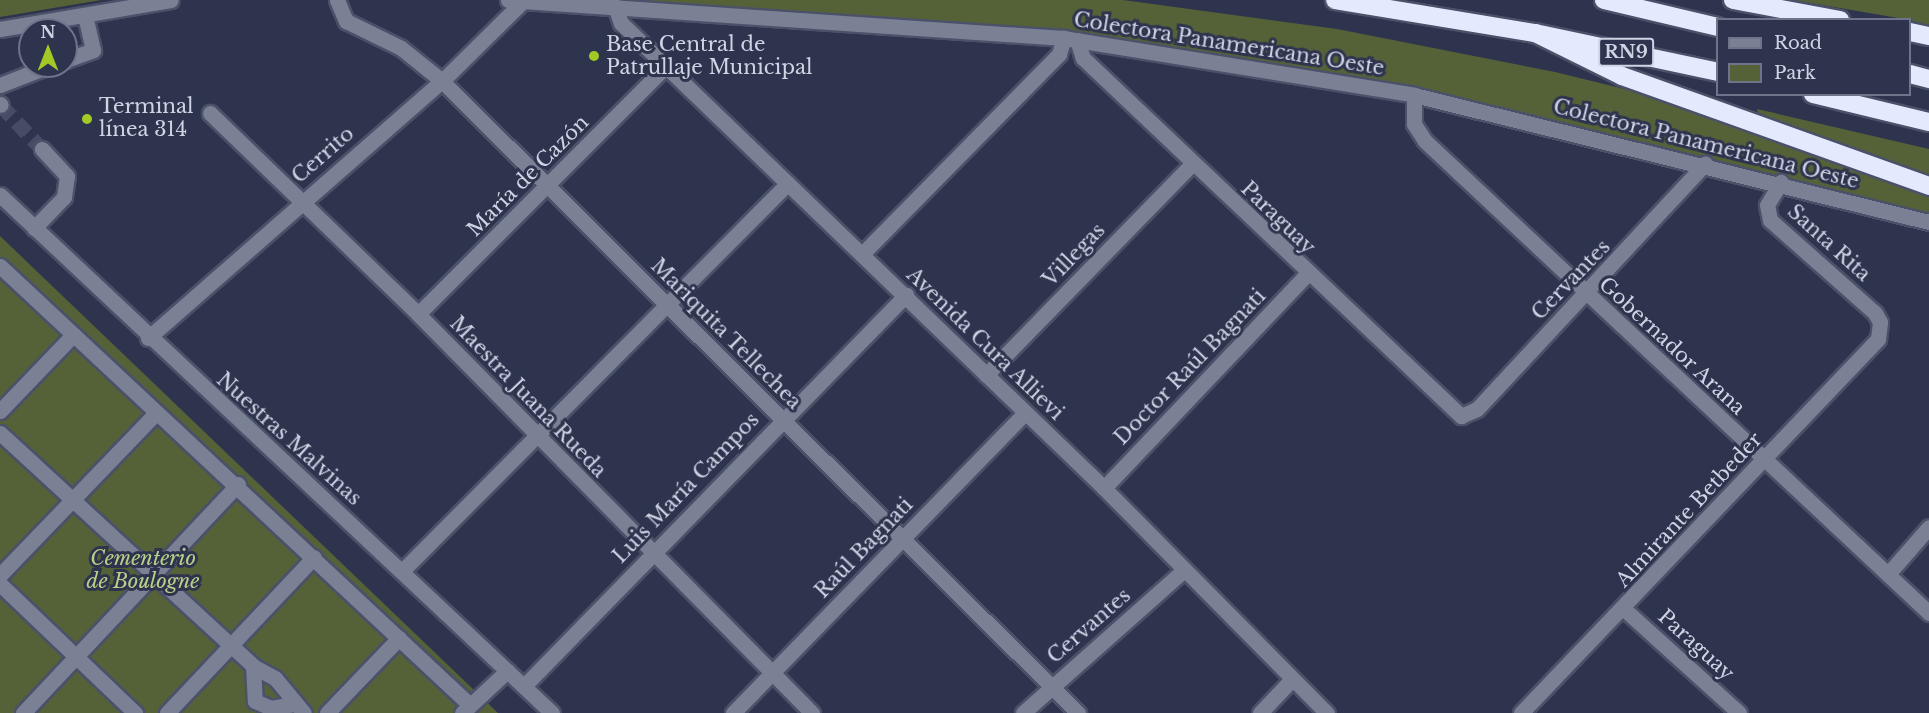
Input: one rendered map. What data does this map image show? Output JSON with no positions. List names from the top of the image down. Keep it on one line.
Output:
{"streets":{"highway":["RN9"],"street":["Colectora Panamericana Oeste","Cerrito","María de Cazón","Paraguay","Santa Rita","Villegas","Cervantes","Mariquita Tellechea","Avenida Cura Allievi","Gobernador Arana","Doctor Raúl Bagnati","Maestra Juana Rueda","Nuestras Malvinas","Luis María Campos","Almirante Betbeder","Raúl Bagnati"]},"crossings":[["Colectora Panamericana Oeste","Cerrito"],["Colectora Panamericana Oeste","Paraguay"],["Colectora Panamericana Oeste","Santa Rita"],["Colectora Panamericana Oeste","Cervantes"],["Colectora Panamericana Oeste","Avenida Cura Allievi"],["Colectora Panamericana Oeste","Gobernador Arana"],["Cerrito","Mariquita Tellechea"],["Cerrito","Maestra Juana Rueda"],["Cerrito","Nuestras Malvinas"],["María de Cazón","Mariquita Tellechea"],["María de Cazón","Avenida Cura Allievi"],["María de Cazón","Maestra Juana Rueda"],["Paraguay","Villegas"],["Paraguay","Cervantes"],["Paraguay","Doctor Raúl Bagnati"],["Paraguay","Almirante Betbeder"],["Santa Rita","Almirante Betbeder"],["Villegas","Avenida Cura Allievi"],["Cervantes","Mariquita Tellechea"],["Cervantes","Avenida Cura Allievi"],["Cervantes","Gobernador Arana"],["Mariquita Tellechea","Luis María Campos"],["Mariquita Tellechea","Raúl Bagnati"],["Avenida Cura Allievi","Doctor Raúl Bagnati"],["Avenida Cura Allievi","Luis María Campos"],["Avenida Cura Allievi","Raúl Bagnati"],["Gobernador Arana","Almirante Betbeder"],["Maestra Juana Rueda","Luis María Campos"],["Maestra Juana Rueda","Raúl Bagnati"],["Nuestras Malvinas","Luis María Campos"]],"parks":["Cementerio de Boulogne"],"places":["Base Central de Patrullaje Municipal","Terminal línea 314"],"legend":["Road","Park"],"north":"top"}
